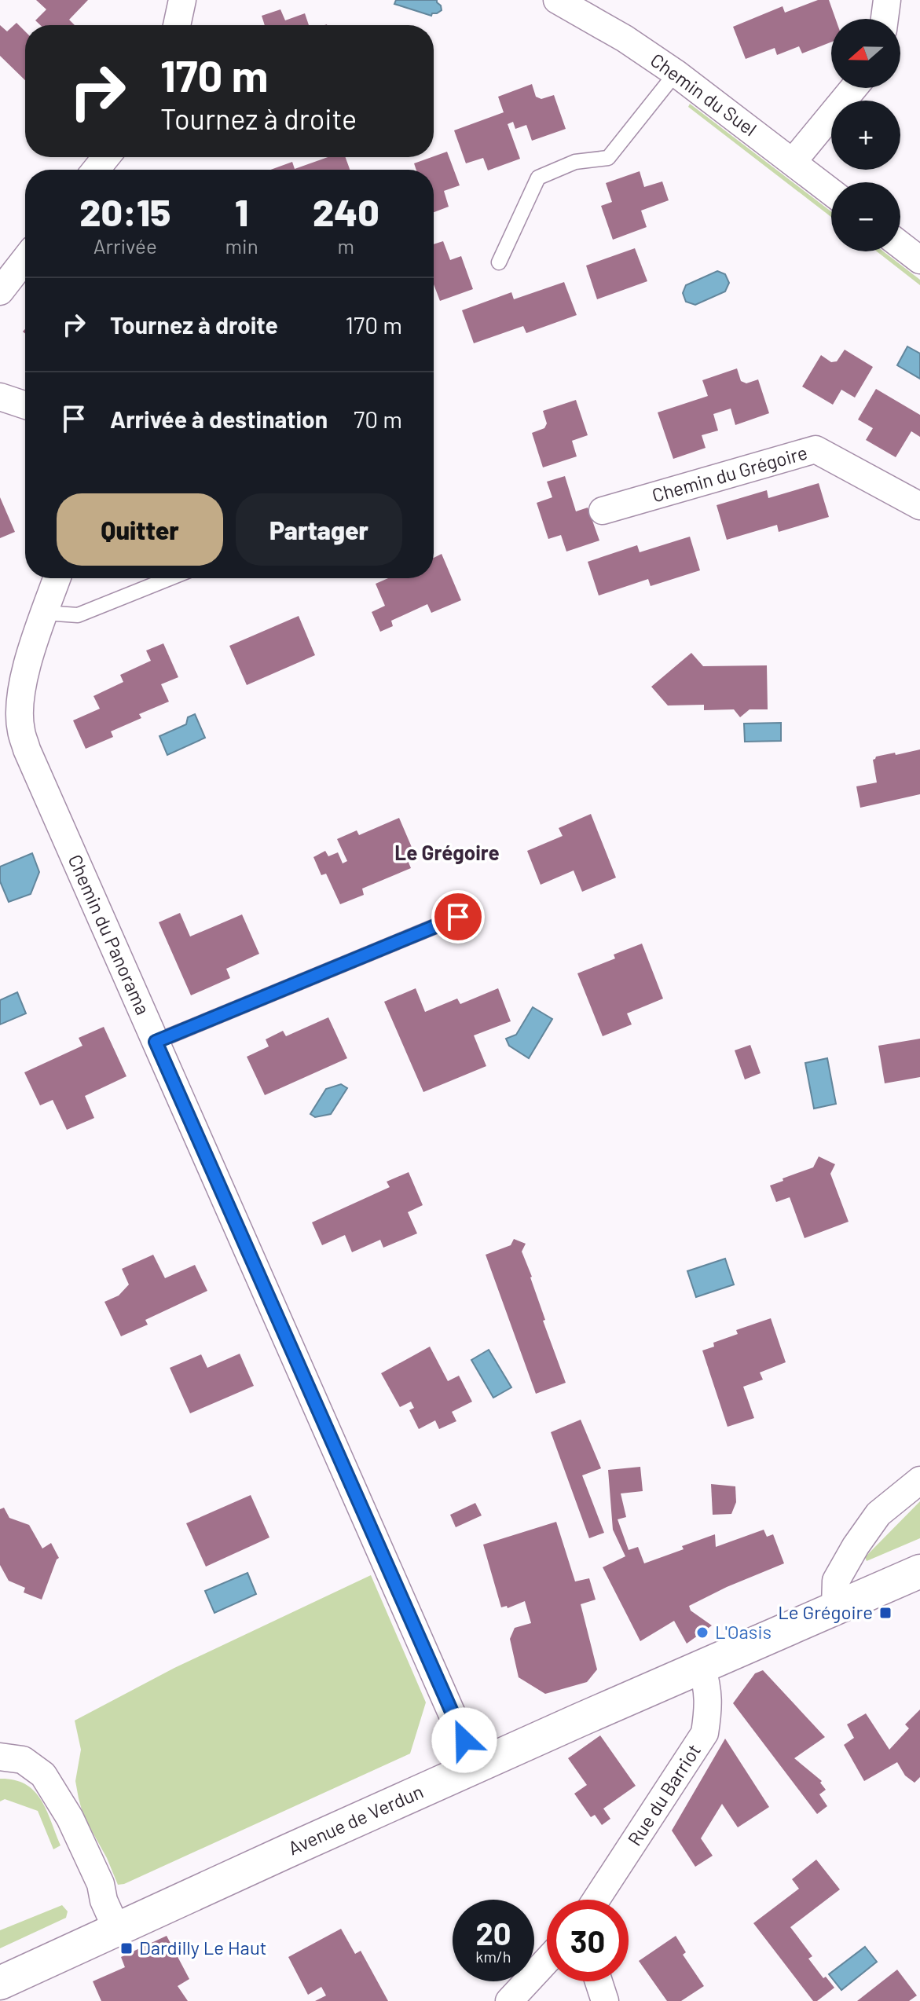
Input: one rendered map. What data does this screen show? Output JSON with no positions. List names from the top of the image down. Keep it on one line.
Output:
{"streets":{"street":["Chemin du Suel","Chemin du Grégoire","Chemin du Panorama","Rue du Barriot","Avenue de Verdun"]},"crossings":[["Chemin du Panorama","Avenue de Verdun"],["Rue du Barriot","Avenue de Verdun"]],"districts":["Le Grégoire"],"places":{"transit":["Le Grégoire","Dardilly Le Haut"],"other":["L'Oasis"]},"north":"left","page":{"map_buttons":["+","−"],"turn":["170 m","Tournez à droite"],"eta":["20:15","Arrivée","1","min","240","m"],"list":[{"name":"Tournez à droite","value":"170 m"},{"name":"Arrivée à destination","value":"70 m"}],"buttons":["Quitter","Partager"],"speed":"20 km/h","limit":"30"}}
